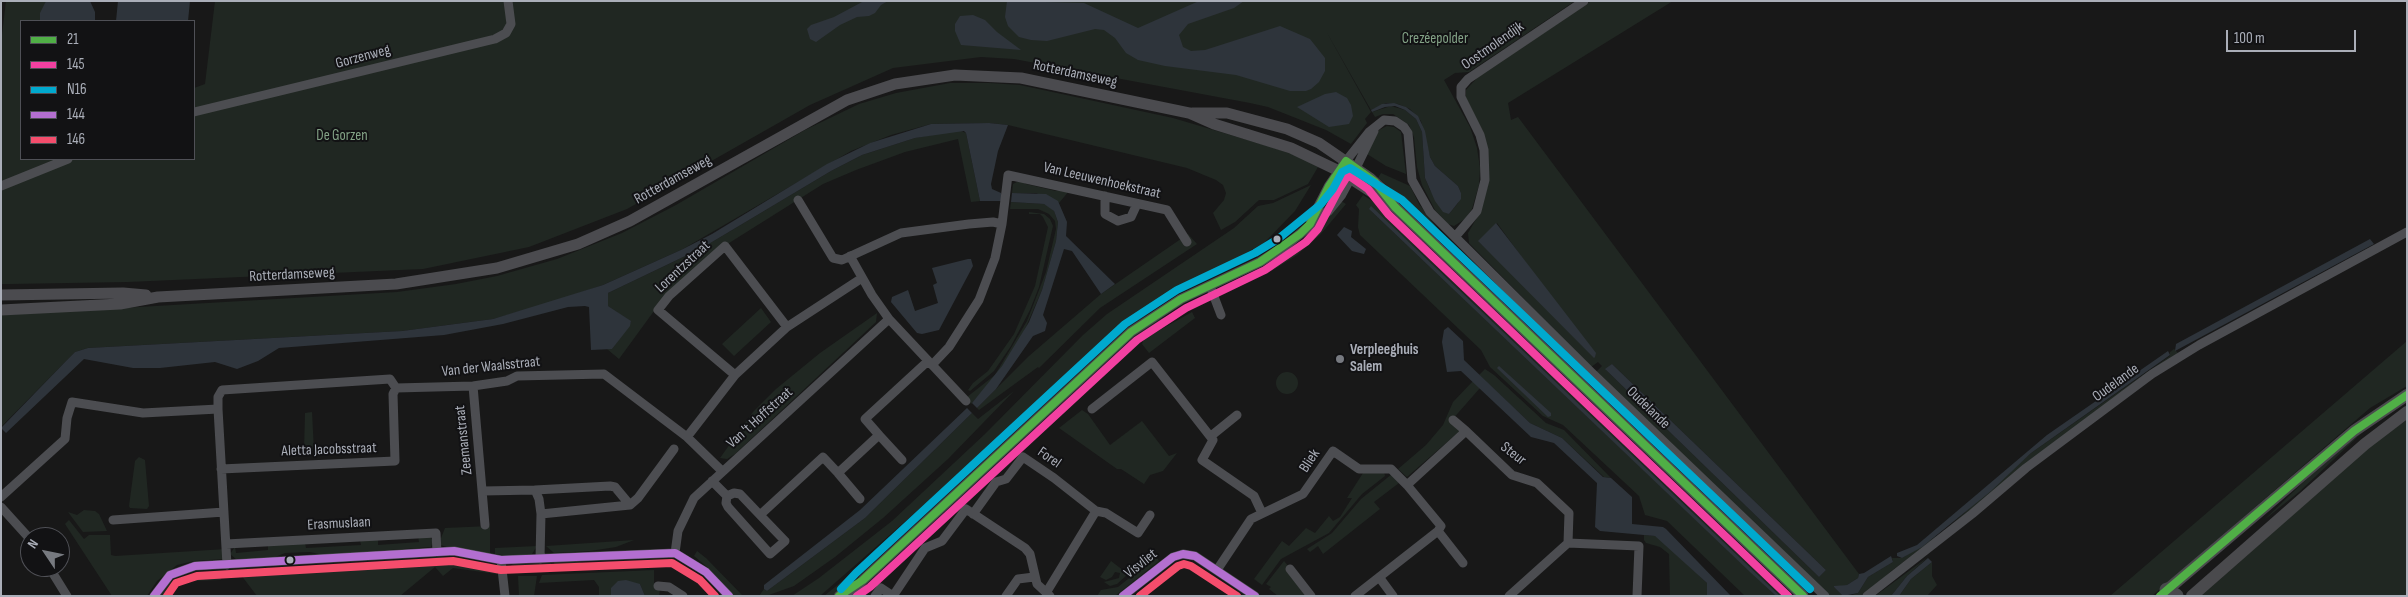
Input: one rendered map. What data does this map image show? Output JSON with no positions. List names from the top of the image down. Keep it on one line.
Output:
{"streets":{"main road":["Rotterdamseweg"],"street":["Oostmolendijk","Gorzenweg","Van Leeuwenhoekstraat","Lorentzstraat","Van der Waalsstraat","Oudelande","Van 't Hoffstraat","Zeemanstraat","Aletta Jacobsstraat","Steur","Forel","Bliek","Erasmuslaan","Visvliet"]},"crossings":[["Oostmolendijk","Oudelande"],["Van der Waalsstraat","Van 't Hoffstraat"],["Van der Waalsstraat","Zeemanstraat"],["Van der Waalsstraat","Aletta Jacobsstraat"],["Bliek","Visvliet"]],"parks":["Crezéepolder","De Gorzen"],"places":["Verpleeghuis Salem"],"lines":["transit line 21","transit line N16","transit line 145","transit line 144","transit line 146"],"legend":["21","145","N16","144","146"],"scale_bar":"100 m","north":"top left"}
